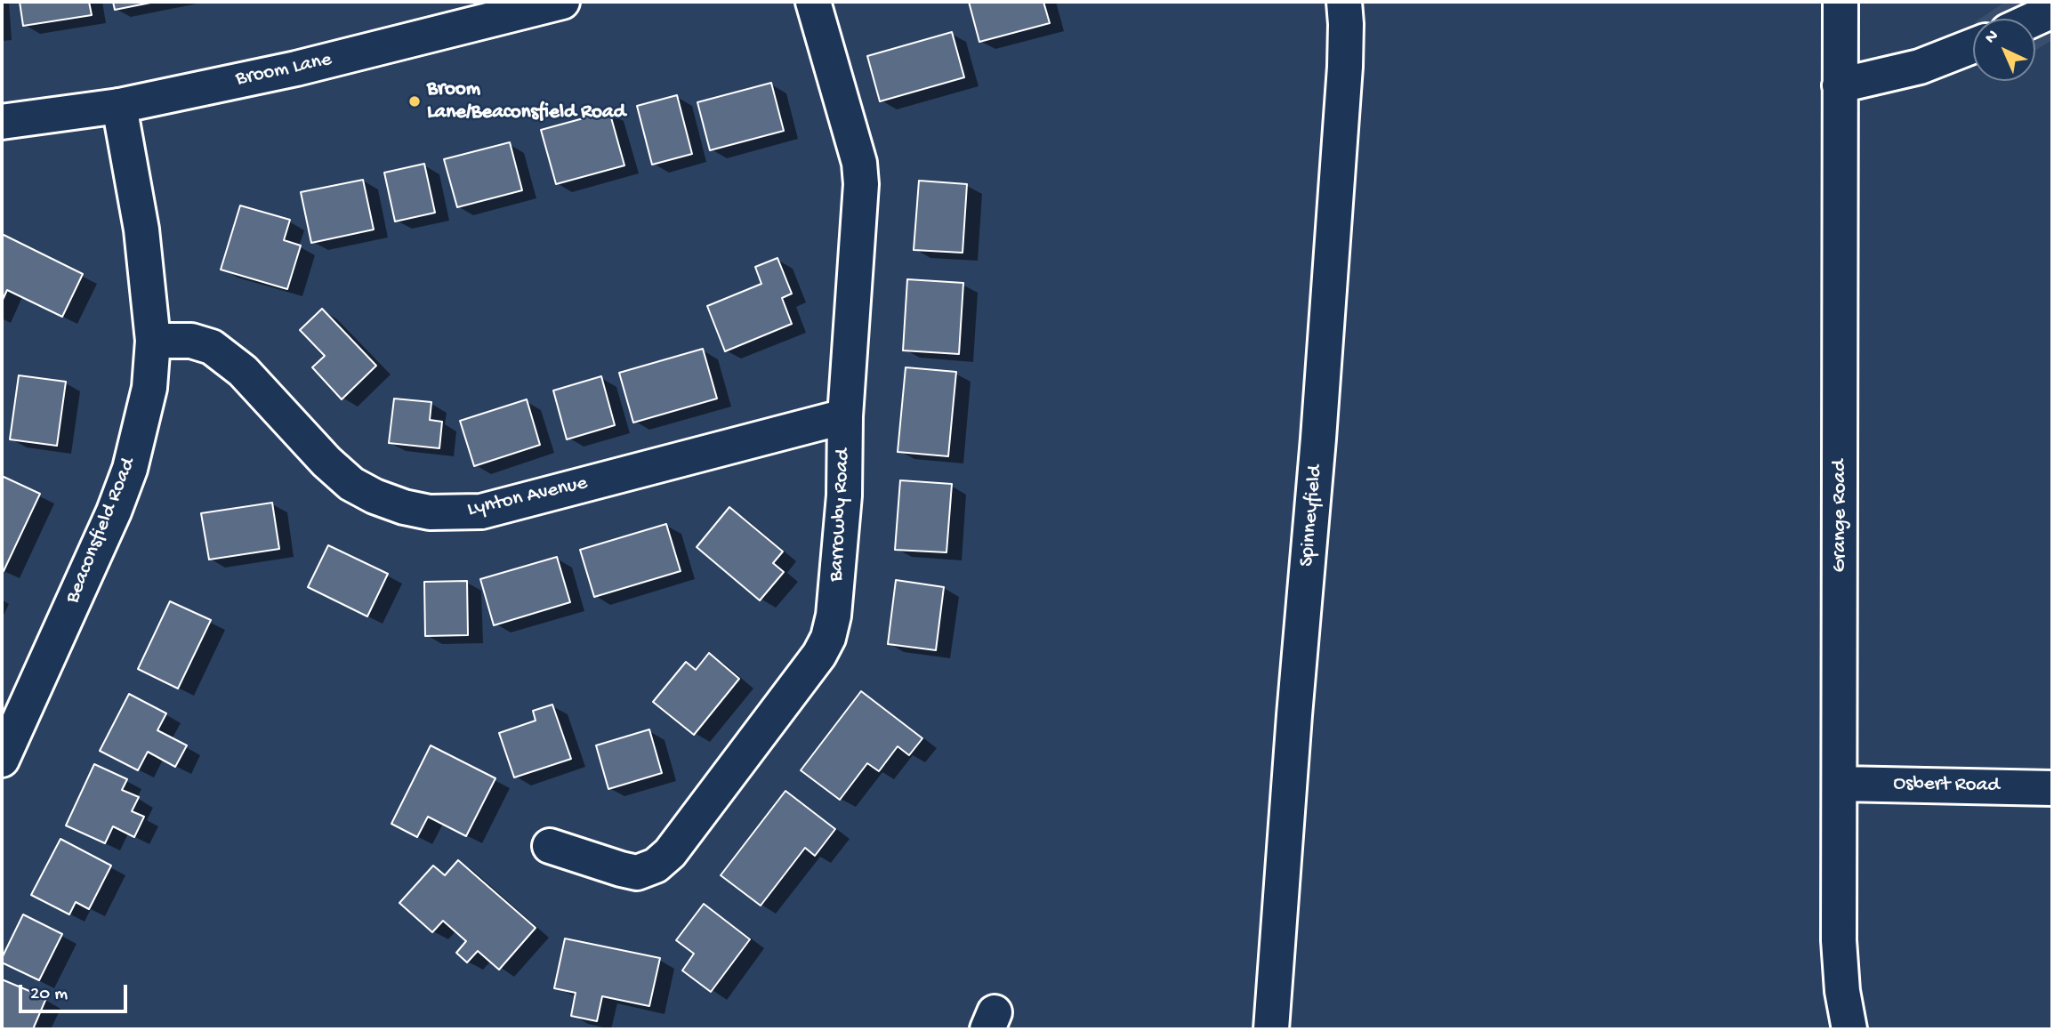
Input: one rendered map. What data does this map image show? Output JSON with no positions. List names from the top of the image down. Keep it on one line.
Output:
{"streets":{"street":["Broom Lane","Lynton Avenue","Barrowby Road","Spinneyfield","Grange Road","Beaconsfield Road","Osbert Road"]},"crossings":[["Broom Lane","Beaconsfield Road"],["Lynton Avenue","Barrowby Road"],["Lynton Avenue","Beaconsfield Road"],["Grange Road","Osbert Road"]],"places":["Broom Lane/Beaconsfield Road"],"scale_bar":"20 m","north":"top left"}
